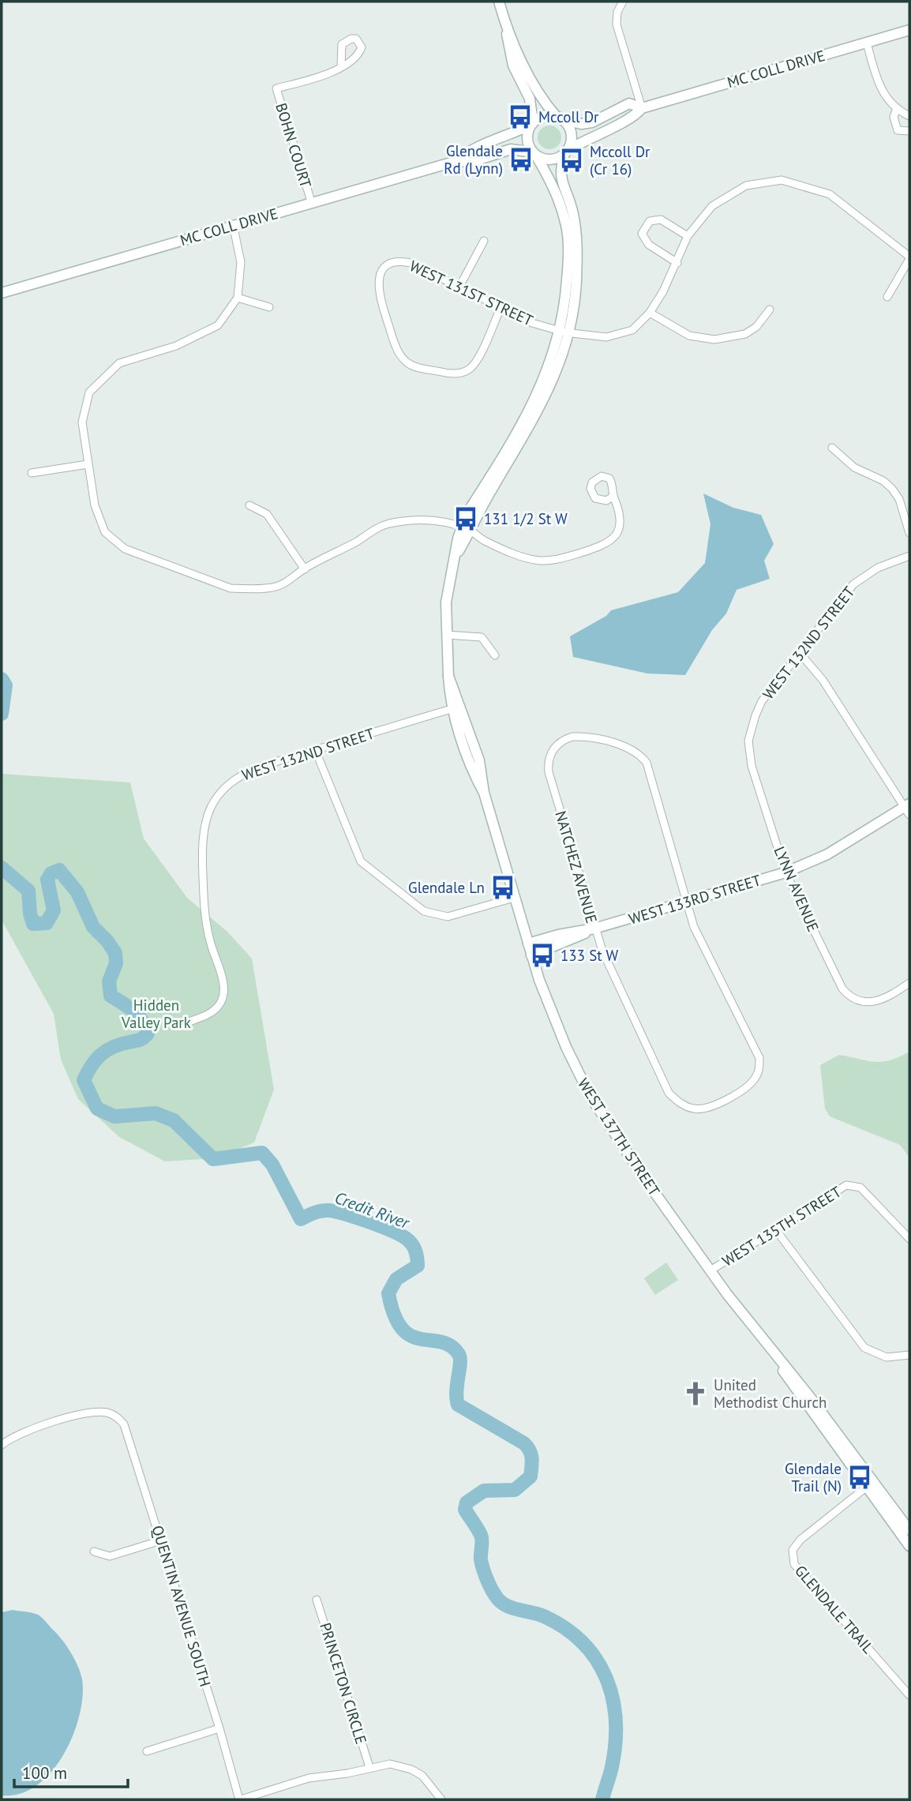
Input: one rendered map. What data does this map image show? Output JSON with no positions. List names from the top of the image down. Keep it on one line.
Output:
{"streets":{"main road":["MC COLL DRIVE","WEST 133RD STREET","WEST 137TH STREET"],"street":["BOHN COURT","WEST 131ST STREET","WEST 132ND STREET","NATCHEZ AVENUE","LYNN AVENUE","WEST 135TH STREET","QUENTIN AVENUE SOUTH","GLENDALE TRAIL","PRINCETON CIRCLE"]},"crossings":[["MC COLL DRIVE","BOHN COURT"],["WEST 131ST STREET","WEST 137TH STREET"],["WEST 132ND STREET","LYNN AVENUE"],["WEST 132ND STREET","WEST 137TH STREET"],["NATCHEZ AVENUE","WEST 133RD STREET"],["LYNN AVENUE","WEST 133RD STREET"],["WEST 133RD STREET","WEST 137TH STREET"],["WEST 137TH STREET","WEST 135TH STREET"],["WEST 137TH STREET","GLENDALE TRAIL"]],"water":["Credit River"],"parks":["Hidden Valley Park"],"places":{"bus stop":["Mccoll Dr","Glendale Rd (Lynn)","Mccoll Dr (Cr 16)","131 1/2 St W","Glendale Ln","133 St W","Glendale Trail (N)"],"church":["United Methodist Church"]},"scale_bar":"100 m"}
